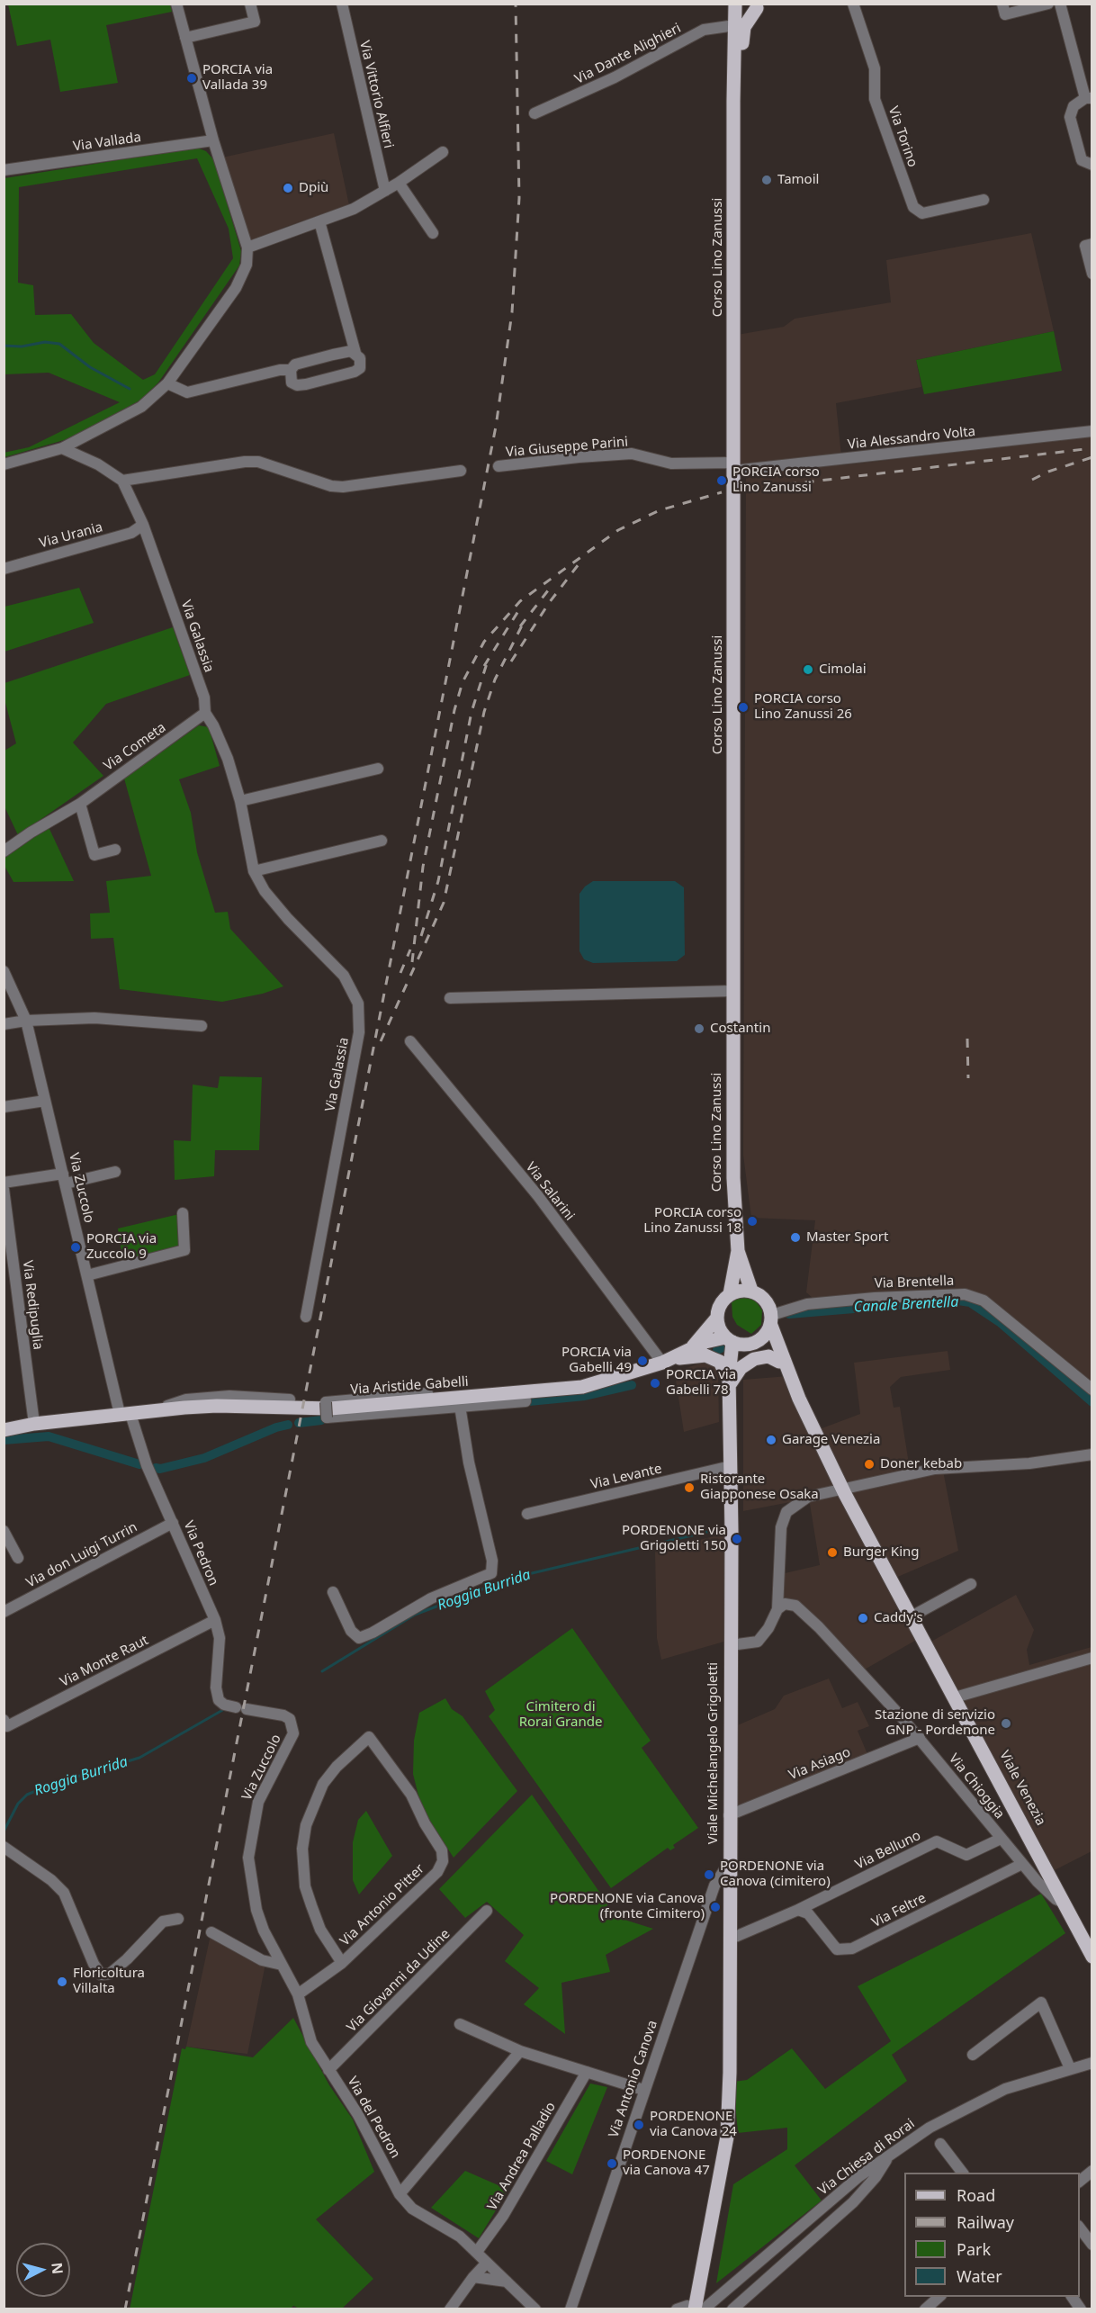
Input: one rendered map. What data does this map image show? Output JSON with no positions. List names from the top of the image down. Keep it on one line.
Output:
{"streets":{"main road":["Corso Lino Zanussi","Via Aristide Gabelli","Viale Michelangelo Grigoletti","Viale Venezia"],"street":["Via Dante Alighieri","Via Vittorio Alfieri","Via Torino","Via Vallada","Via Alessandro Volta","Via Giuseppe Parini","Via Urania","Via Galassia","Via Cometa","Via Zuccolo","Via Salarini","Via Brentella","Via Redipuglia","Via Levante","Via Pedron","Via don Luigi Turrin","Via Monte Raut","Via Asiago","Via Chioggia","Via Belluno","Via Antonio Pitter","Via Feltre","Via Giovanni da Udine","Via Antonio Canova","Via del Pedron","Via Andrea Palladio","Via Chiesa di Rorai"]},"crossings":[["Via Dante Alighieri","Corso Lino Zanussi"],["Corso Lino Zanussi","Via Alessandro Volta"],["Corso Lino Zanussi","Via Giuseppe Parini"],["Corso Lino Zanussi","Via Brentella"],["Corso Lino Zanussi","Via Aristide Gabelli"],["Via Alessandro Volta","Via Giuseppe Parini"],["Via Urania","Via Galassia"],["Via Galassia","Via Cometa"],["Via Zuccolo","Via Aristide Gabelli"],["Via Zuccolo","Via Pedron"],["Via Zuccolo","Via del Pedron"],["Via Salarini","Via Aristide Gabelli"],["Via Brentella","Via Aristide Gabelli"],["Via Redipuglia","Via Aristide Gabelli"],["Via Aristide Gabelli","Via Pedron"],["Via Levante","Viale Michelangelo Grigoletti"],["Via Pedron","Via don Luigi Turrin"],["Via Pedron","Via Monte Raut"],["Viale Michelangelo Grigoletti","Via Asiago"],["Viale Michelangelo Grigoletti","Via Belluno"],["Viale Michelangelo Grigoletti","Via Antonio Canova"],["Viale Michelangelo Grigoletti","Via Chiesa di Rorai"],["Via Asiago","Via Chioggia"],["Via Chioggia","Viale Venezia"],["Via Chioggia","Via Belluno"],["Via Chioggia","Via Feltre"],["Via Belluno","Via Feltre"],["Via Antonio Pitter","Via del Pedron"],["Via Giovanni da Udine","Via del Pedron"],["Via del Pedron","Via Andrea Palladio"]],"water":["Canale Brentella","Roggia Burrida"],"parks":["Cimitero di Rorai Grande"],"places":["PORCIA via Vallada 39","Tamoil","Dpiù","PORCIA corso Lino Zanussi","Cimolai","PORCIA corso Lino Zanussi 26","Costantin","PORCIA corso Lino Zanussi 18","Master Sport","PORCIA via Zuccolo 9","PORCIA via Gabelli 49","PORCIA via Gabelli 78","Garage Venezia","Doner kebab","Ristorante Giapponese Osaka","PORDENONE via Grigoletti 150","Burger King","Caddy's","Stazione di servizio GNP - Pordenone","PORDENONE via Canova (cimitero)","PORDENONE via Canova (fronte Cimitero)","Floricoltura Villalta","PORDENONE via Canova 24","PORDENONE via Canova 47"],"legend":["Road","Railway","Park","Water"],"north":"right"}
